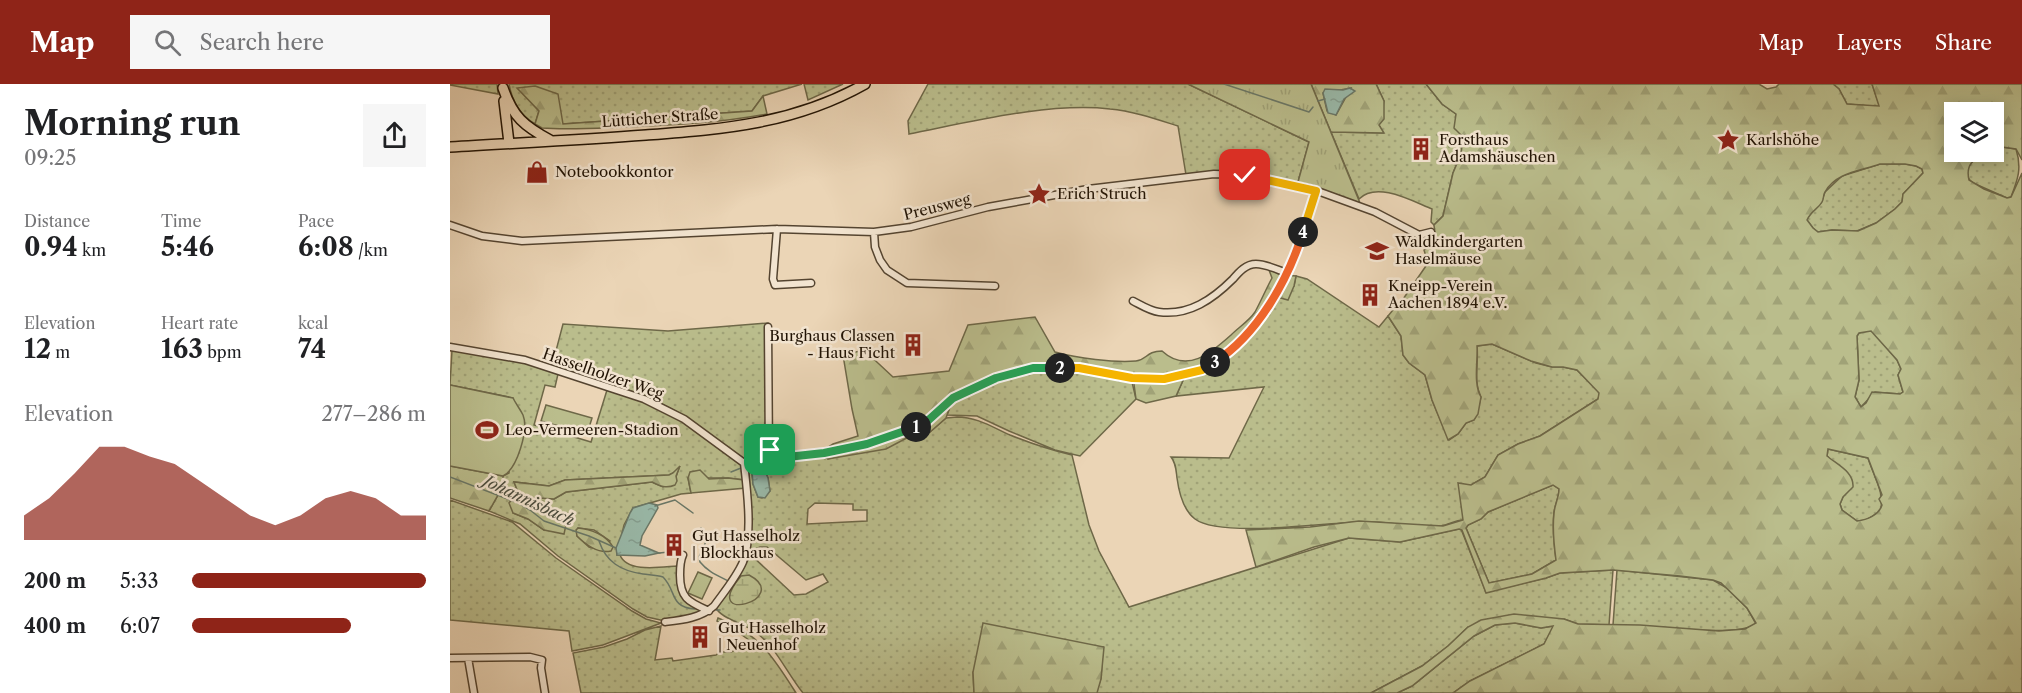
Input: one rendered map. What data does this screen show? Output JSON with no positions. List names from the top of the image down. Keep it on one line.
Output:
{"streets":{"main road":["Lütticher Straße"],"street":["Preusweg","Hasselholzer Weg"]},"water":["Johannisbach"],"places":{"place":["Karlshöhe","Erich Struch"],"building":["Forsthaus Adamshäuschen","Kneipp-Verein Aachen 1894 e.V.","Burghaus Classen - Haus Ficht","Gut Hasselholz | Blockhaus","Gut Hasselholz | Neuenhof"],"shop":["Notebookkontor"],"school or university":["Waldkindergarten Haselmäuse"],"sports":["Leo-Vermeeren-Stadion"]},"page":{"header":"Map","search":"Search here","nav":["Map","Layers","Share"],"heading":["Morning run","09:25"],"stats":[["Distance","0.94 km"],["Time","5:46"],["Pace","6:08 /km"],["Elevation","12 m"],["Heart rate","163 bpm"],["kcal","74"]],"pins":["4","3","2","1"],"chart":["Elevation","277–286 m"],"list":[{"name":"200 m","note":"5:33"},{"name":"400 m","note":"6:07"}]}}
